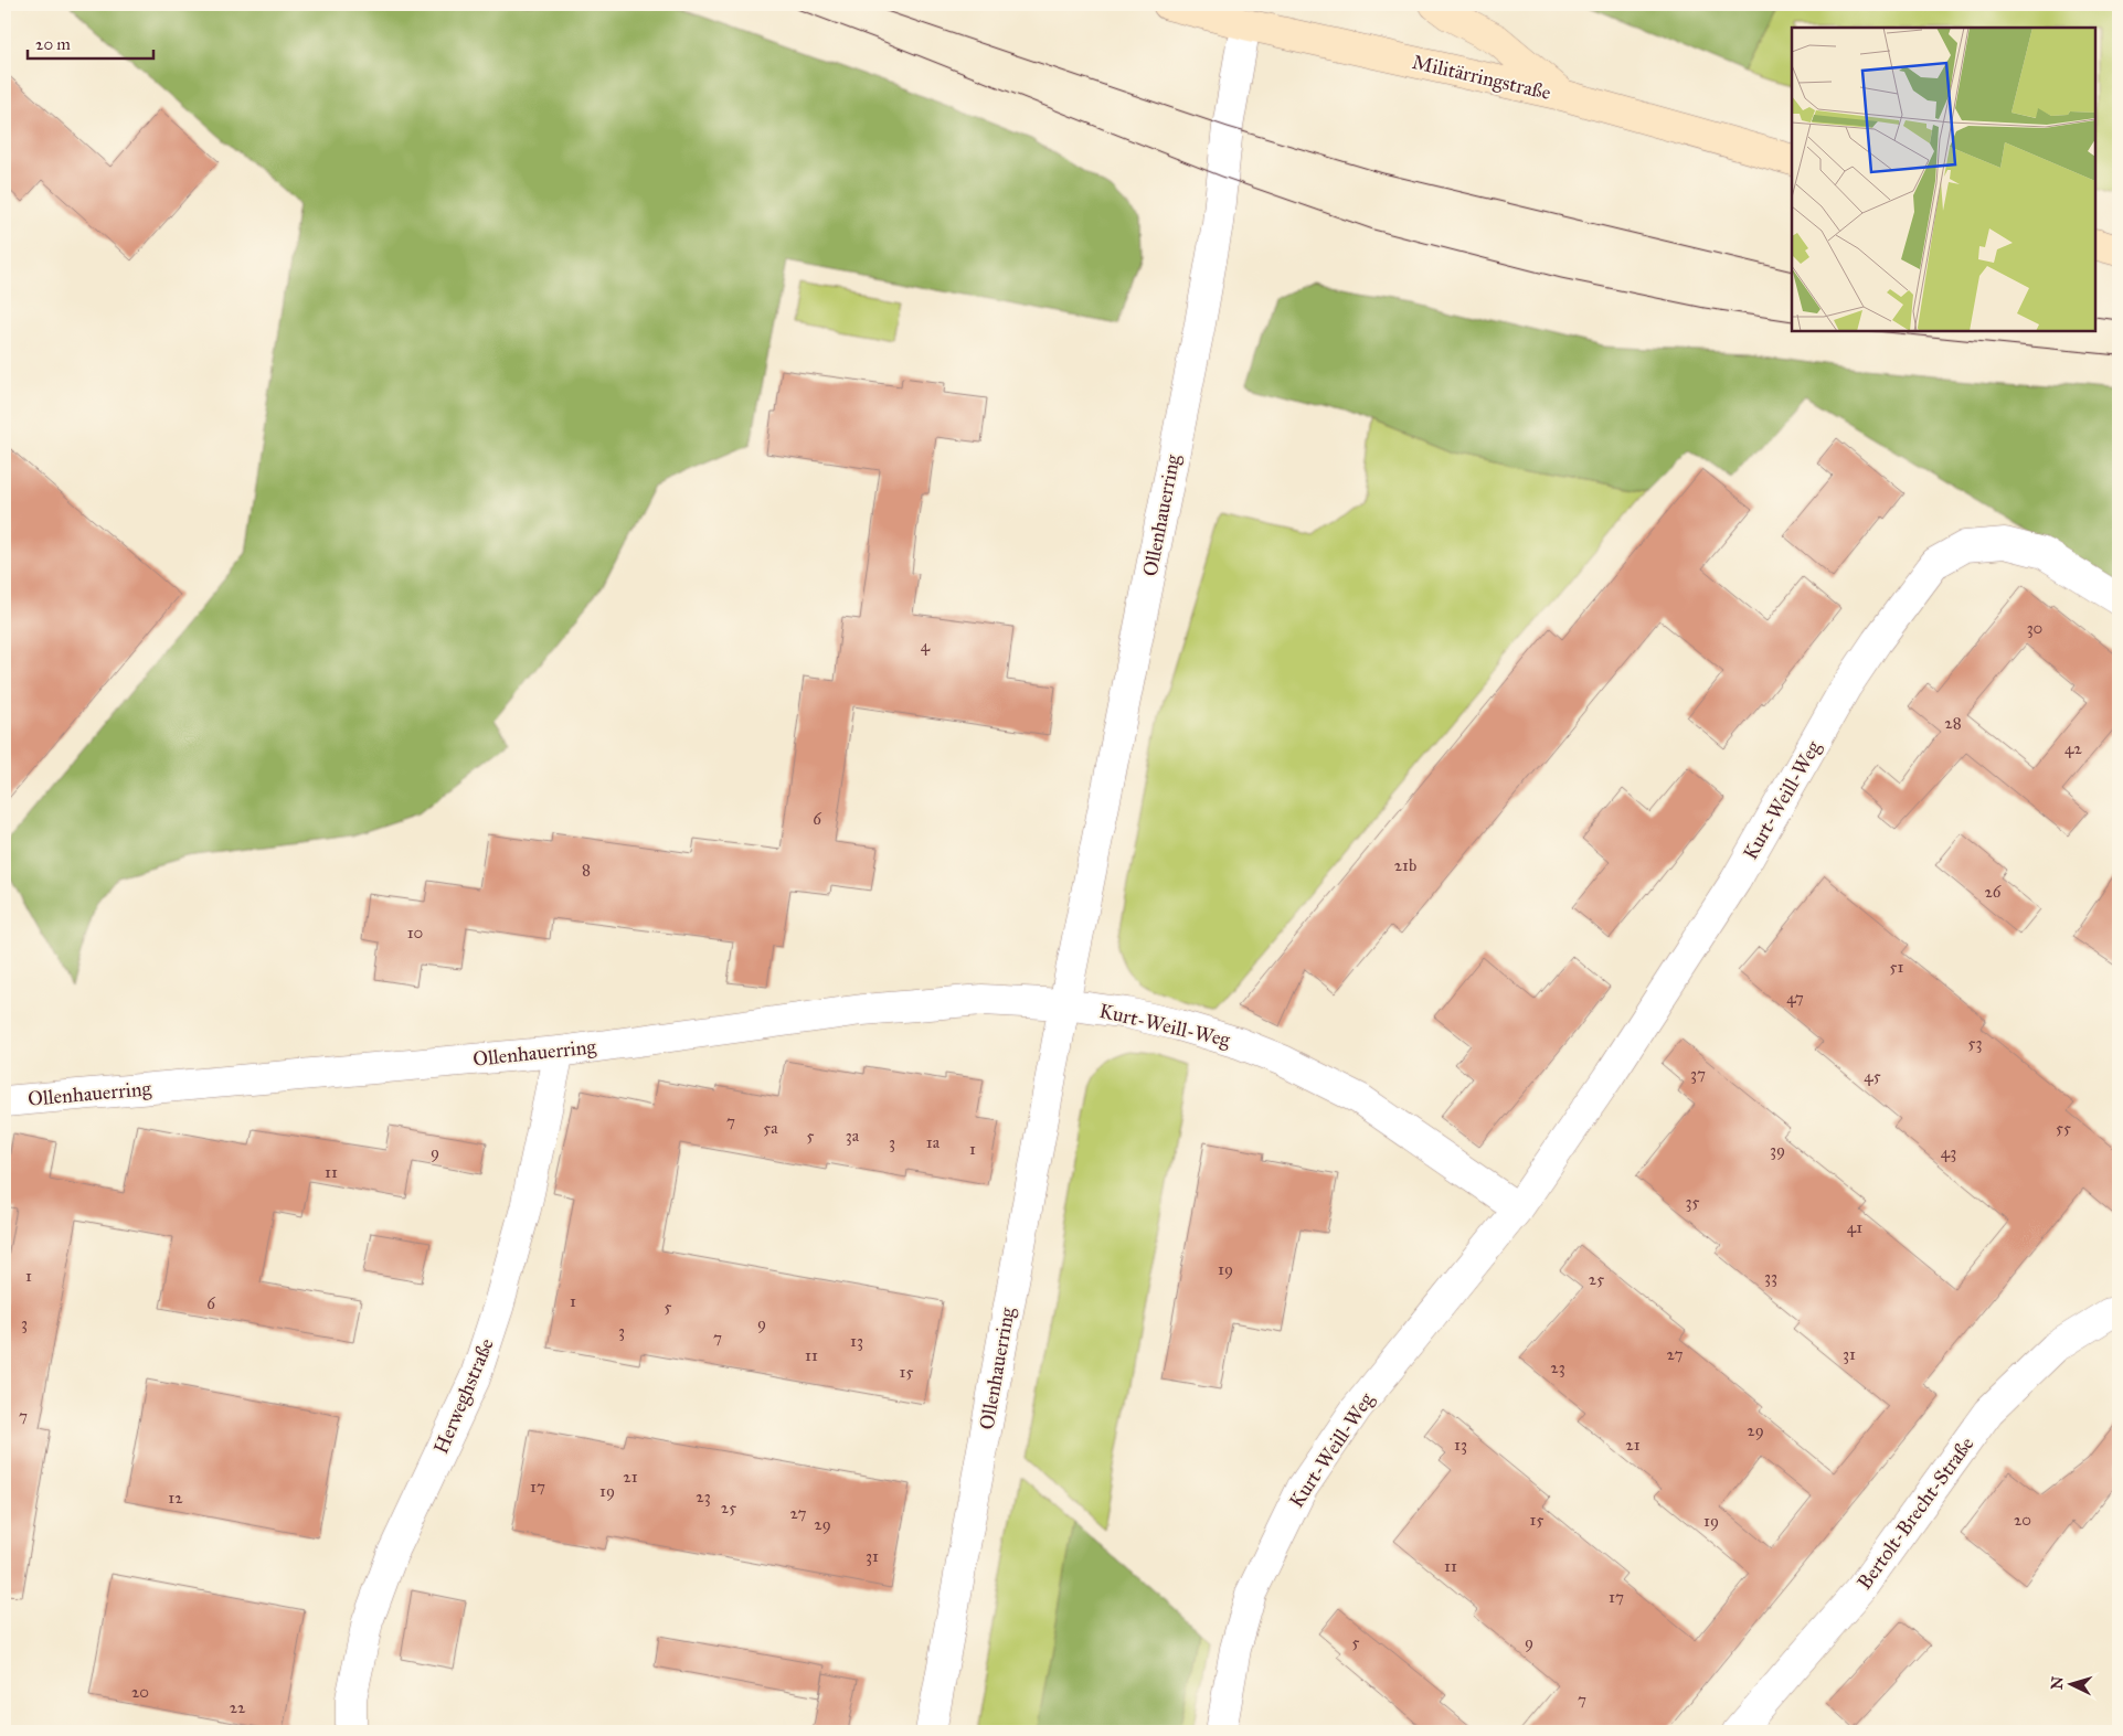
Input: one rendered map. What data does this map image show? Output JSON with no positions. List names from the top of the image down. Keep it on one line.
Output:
{"streets":{"main road":["Militärringstraße"],"street":["Ollenhauerring","Kurt-Weill-Weg","Herweghstraße","Bertolt-Brecht-Straße"]},"crossings":[["Militärringstraße","Ollenhauerring"],["Ollenhauerring","Kurt-Weill-Weg"],["Ollenhauerring","Herweghstraße"]],"house_numbers":["30","4","28","42","6","21b","8","26","10","51","47","53","37","45","7","5a","55","5","3a","3","1a","1","39","9","43","11","35","41","19","1","33","25","1","6","5","3","9","3","7","13","27","31","11","23","15","7","29","13","21","21","17","19","23","12","25","27","15","20","19","29","31","11","17","5","9","20","7","22"],"scale_bar":"20 m","north":"left"}
